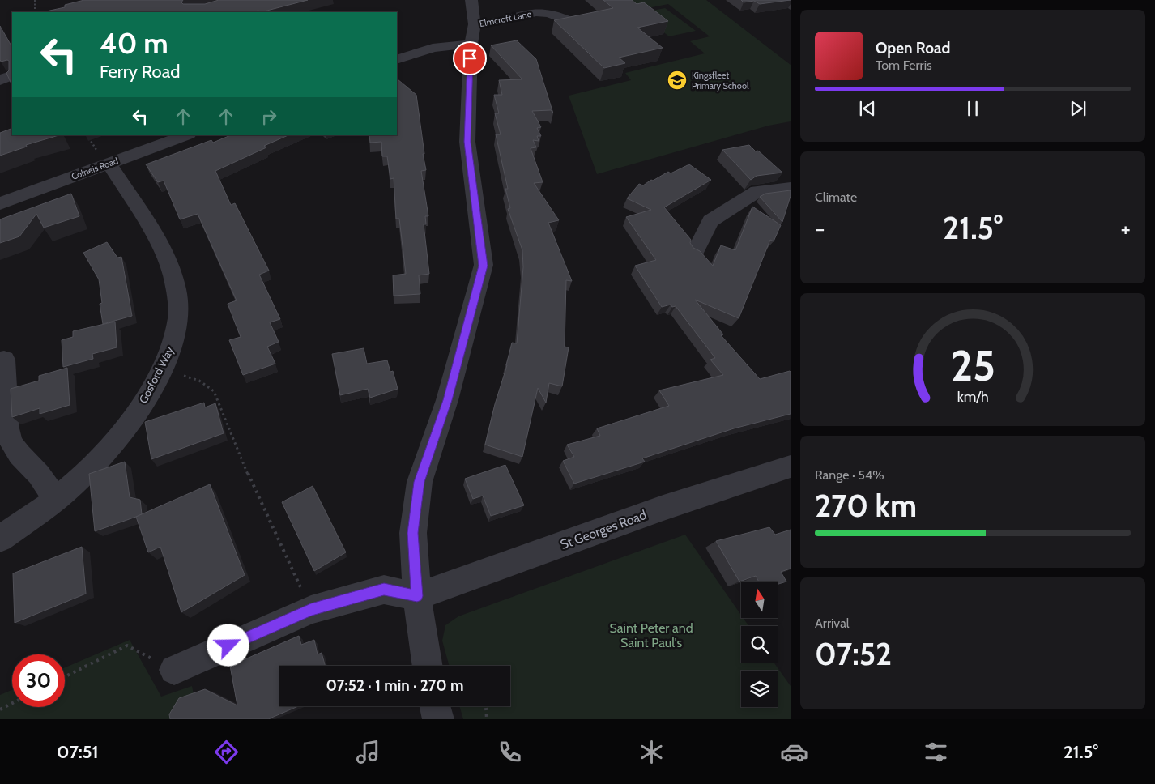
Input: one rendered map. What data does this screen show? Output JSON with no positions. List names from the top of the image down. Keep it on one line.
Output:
{"streets":{"street":["Elmcroft Lane","Colneis Road","Gosford Way","St Georges Road"]},"crossings":[["Colneis Road","Gosford Way"]],"parks":["Saint Peter and Saint Paul's"],"places":{"school or university":["Kingsfleet Primary School"]},"north":"top","page":{"turn":["40 m","Ferry Road"],"song":["Open Road","Tom Ferris"],"tile":["Climate",["Range · 54%","270 km"],["Arrival","07:52"]],"heat":["−","21.5°","+"],"limit":"30","trip":"07:52 · 1 min · 270 m","tabs":["07:51","21.5°"],"gauge":["25","km/h"]}}
